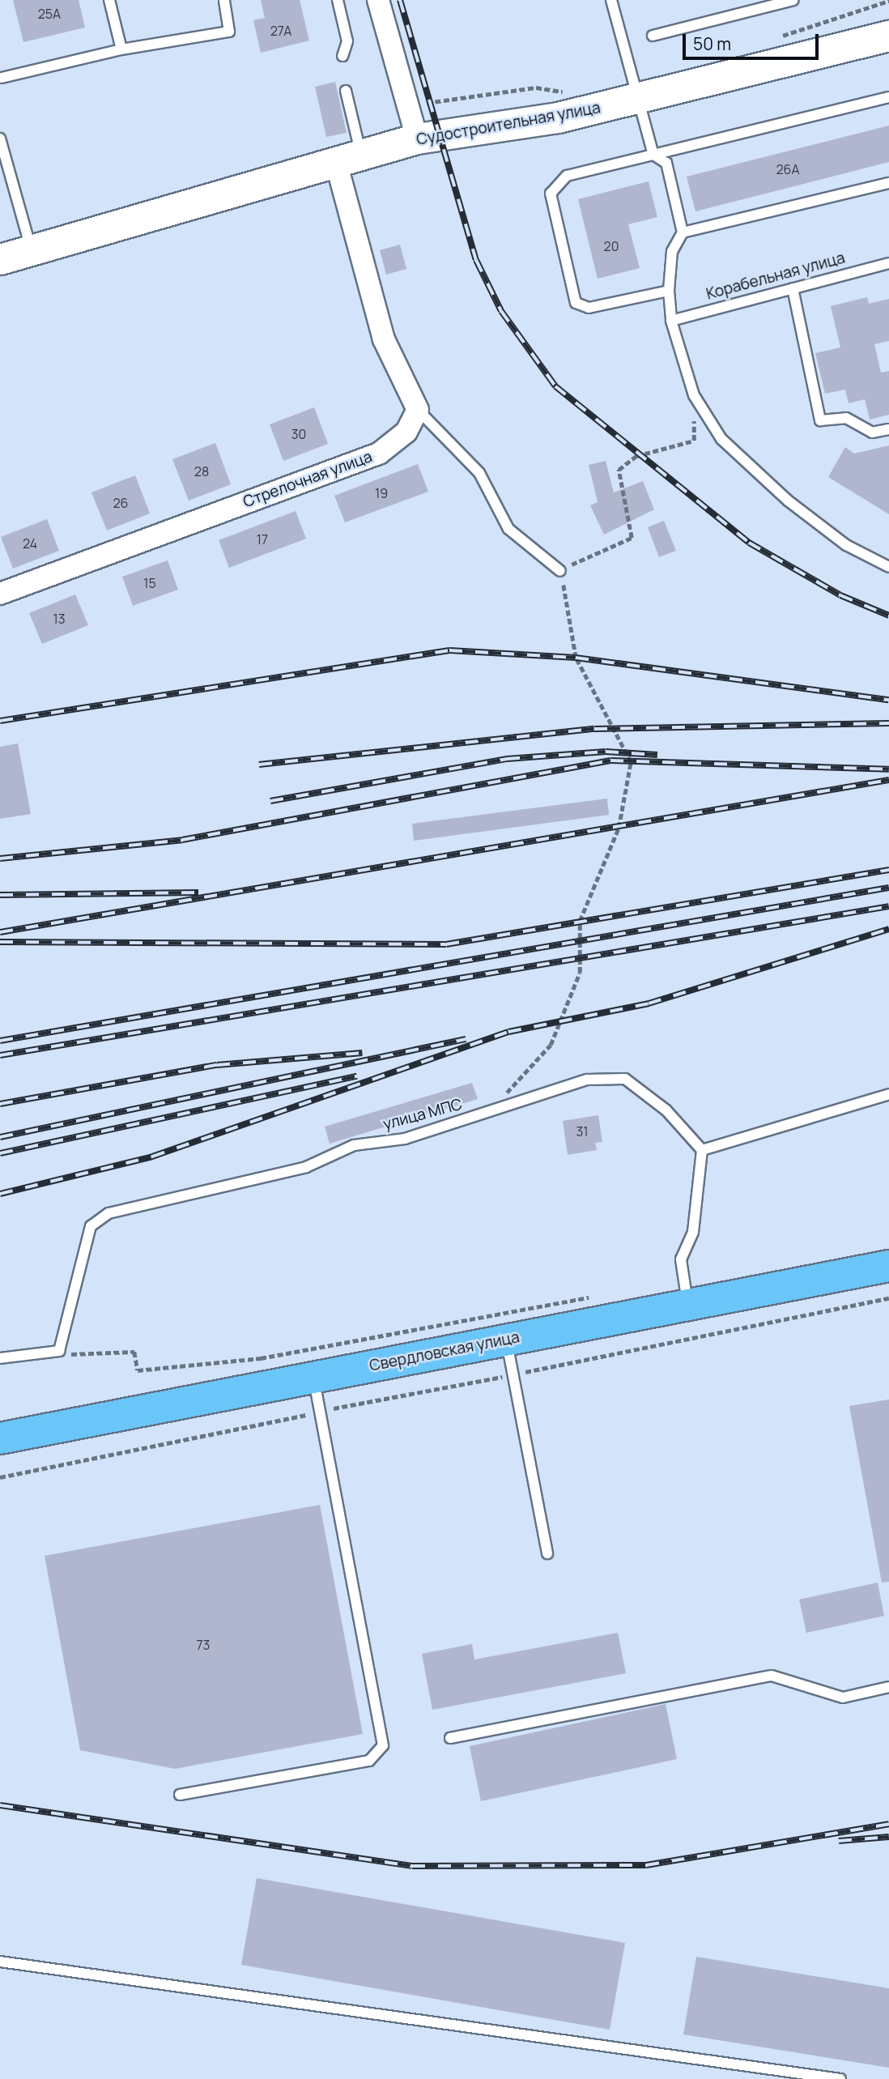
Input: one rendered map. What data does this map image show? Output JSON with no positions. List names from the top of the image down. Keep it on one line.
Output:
{"streets":{"highway":["Свердловская улица"],"main road":["Судостроительная улица"],"street":["Стрелочная улица"],"lane":["Корабельная улица","улица МПС"]},"house_numbers":["25А","27А","26А","20","30","28","19","26","17","24","15","13","31","73"],"scale_bar":"50 m"}
